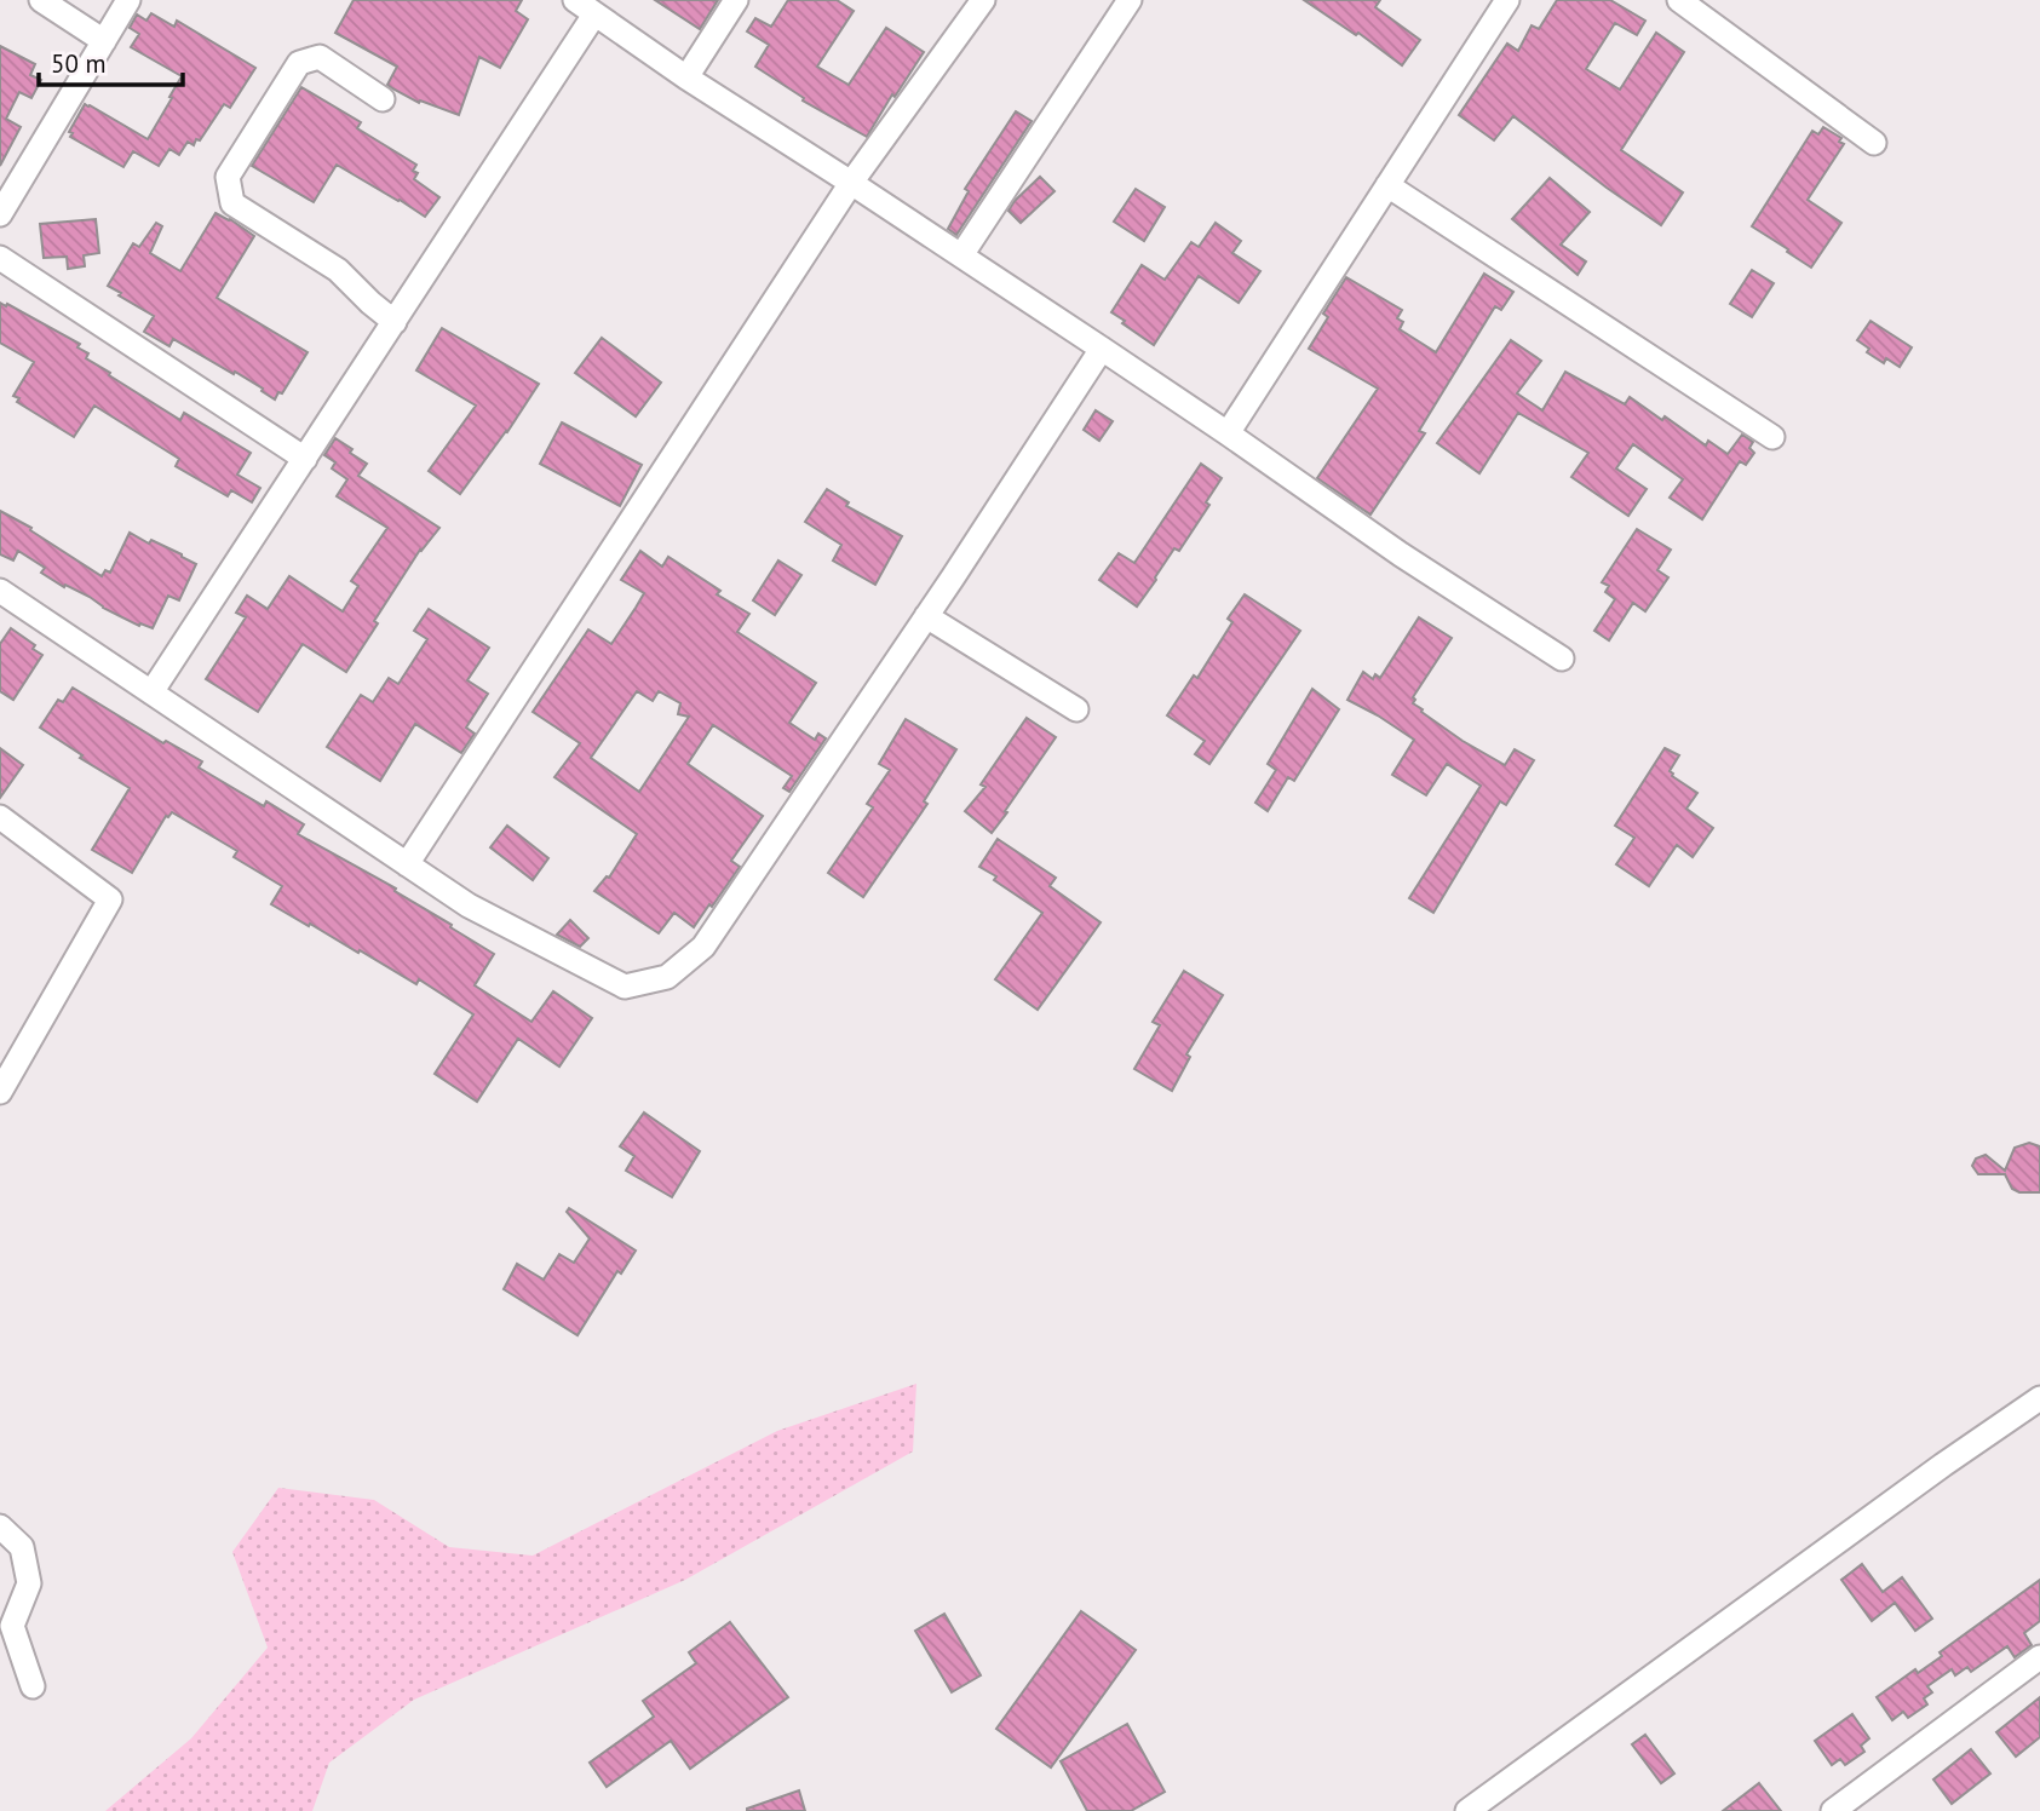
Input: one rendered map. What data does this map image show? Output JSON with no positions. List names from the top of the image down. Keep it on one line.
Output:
{"scale_bar":"50 m"}
